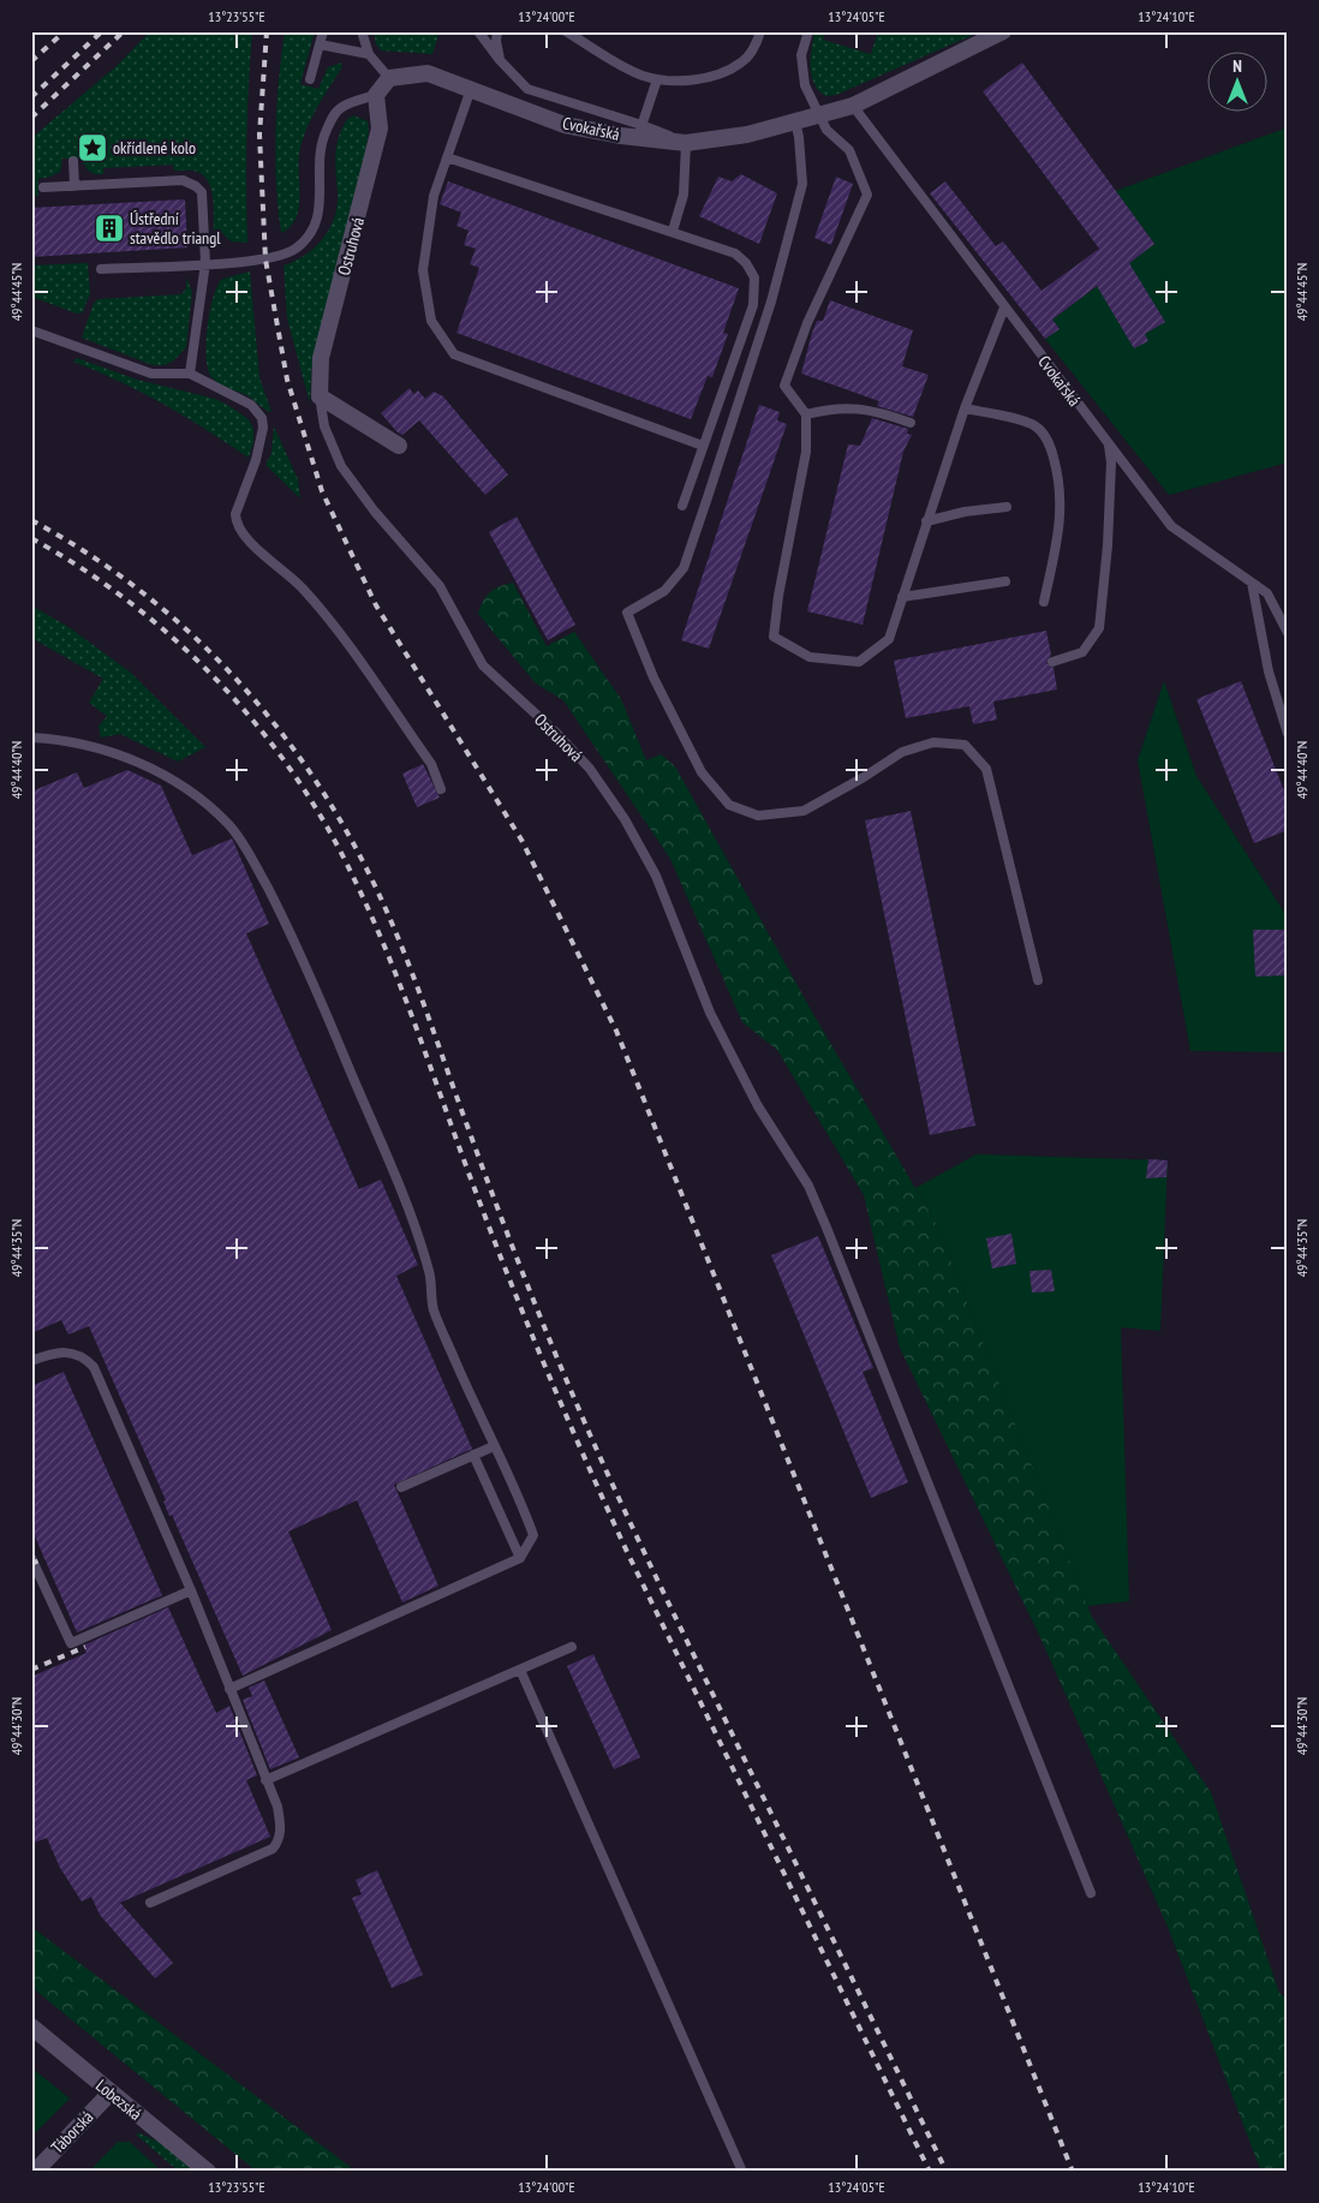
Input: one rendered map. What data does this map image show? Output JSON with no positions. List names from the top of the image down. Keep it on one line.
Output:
{"streets":{"street":["Cvokařská","Ostruhová","Lobezská","Táborská"]},"crossings":[["Lobezská","Táborská"]],"places":{"place":["okřídlené kolo"],"building":["Ústřední stavědlo triangl"]},"north":"top","coordinates":["13°23'55\"E","13°24'00\"E","13°24'05\"E","13°24'10\"E","49°44'45\"N","49°44'40\"N","49°44'35\"N","49°44'30\"N"]}
